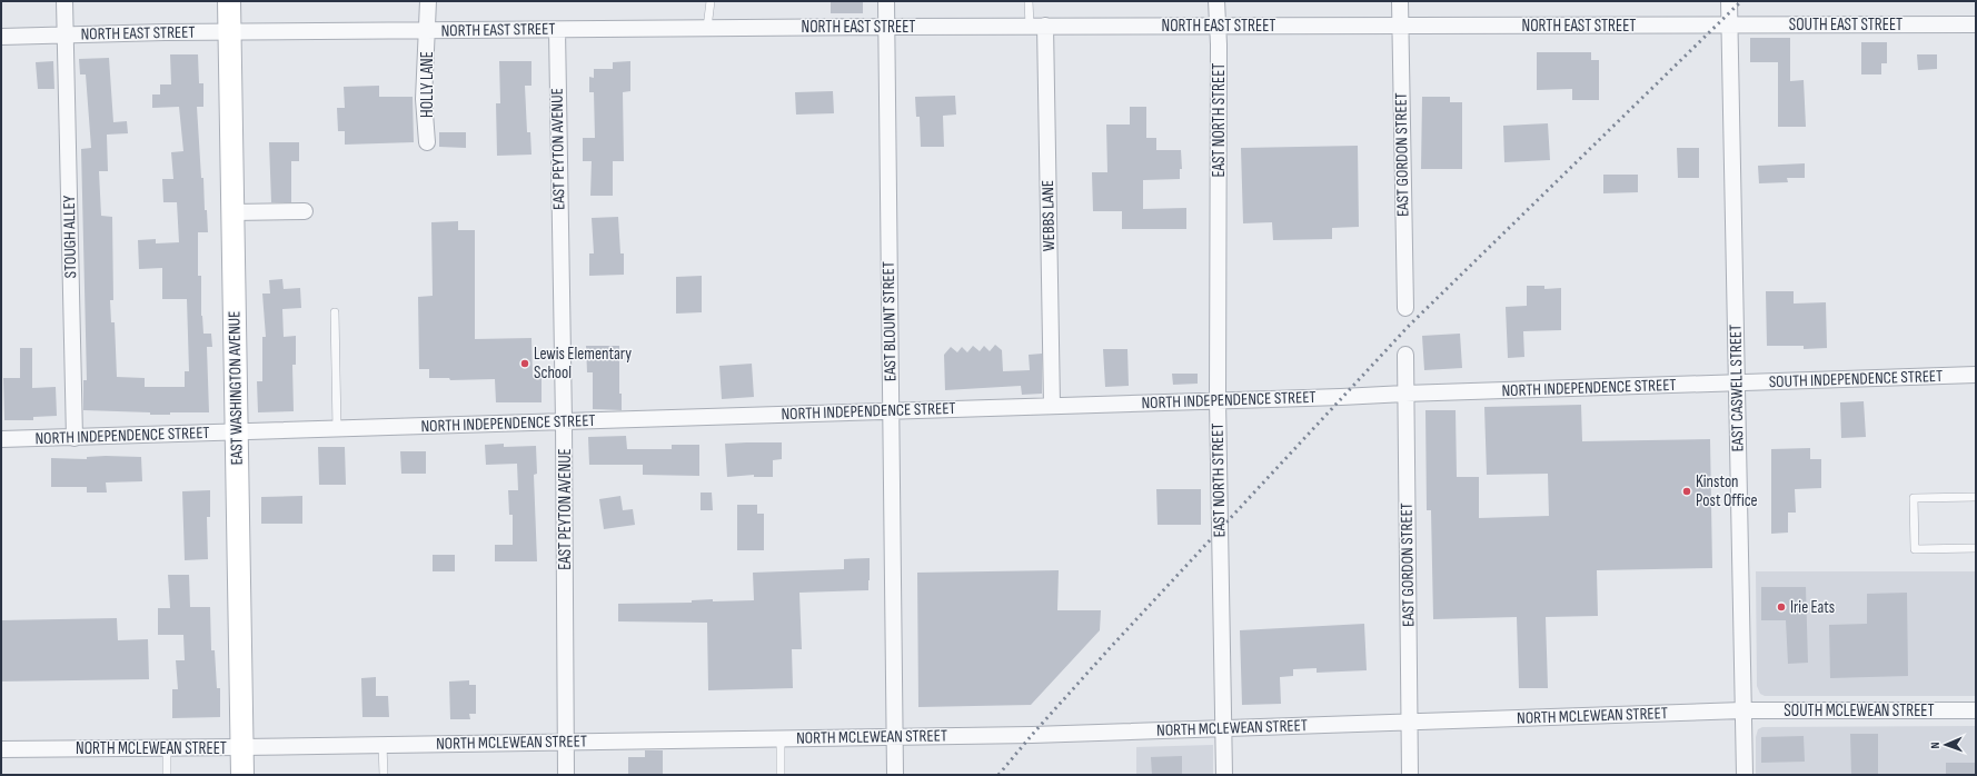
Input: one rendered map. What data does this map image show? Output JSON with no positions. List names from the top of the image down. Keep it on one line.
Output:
{"streets":{"street":["SOUTH EAST STREET","NORTH EAST STREET","HOLLY LANE","EAST NORTH STREET","EAST PEYTON AVENUE","EAST GORDON STREET","WEBBS LANE","STOUGH ALLEY","EAST BLOUNT STREET","SOUTH INDEPENDENCE STREET","EAST WASHINGTON AVENUE","NORTH INDEPENDENCE STREET","EAST CASWELL STREET","SOUTH MCLEWEAN STREET","NORTH MCLEWEAN STREET"]},"crossings":[["SOUTH EAST STREET","NORTH EAST STREET"],["SOUTH EAST STREET","EAST CASWELL STREET"],["NORTH EAST STREET","HOLLY LANE"],["NORTH EAST STREET","EAST NORTH STREET"],["NORTH EAST STREET","EAST PEYTON AVENUE"],["NORTH EAST STREET","EAST GORDON STREET"],["NORTH EAST STREET","WEBBS LANE"],["NORTH EAST STREET","STOUGH ALLEY"],["NORTH EAST STREET","EAST BLOUNT STREET"],["NORTH EAST STREET","EAST WASHINGTON AVENUE"],["NORTH EAST STREET","EAST CASWELL STREET"],["EAST NORTH STREET","NORTH INDEPENDENCE STREET"],["EAST NORTH STREET","NORTH MCLEWEAN STREET"],["EAST PEYTON AVENUE","NORTH INDEPENDENCE STREET"],["EAST PEYTON AVENUE","NORTH MCLEWEAN STREET"],["EAST GORDON STREET","NORTH INDEPENDENCE STREET"],["EAST GORDON STREET","NORTH MCLEWEAN STREET"],["WEBBS LANE","NORTH INDEPENDENCE STREET"],["STOUGH ALLEY","NORTH INDEPENDENCE STREET"],["EAST BLOUNT STREET","NORTH INDEPENDENCE STREET"],["EAST BLOUNT STREET","NORTH MCLEWEAN STREET"],["SOUTH INDEPENDENCE STREET","NORTH INDEPENDENCE STREET"],["SOUTH INDEPENDENCE STREET","EAST CASWELL STREET"],["EAST WASHINGTON AVENUE","NORTH INDEPENDENCE STREET"],["EAST WASHINGTON AVENUE","NORTH MCLEWEAN STREET"],["NORTH INDEPENDENCE STREET","EAST CASWELL STREET"],["EAST CASWELL STREET","SOUTH MCLEWEAN STREET"],["EAST CASWELL STREET","NORTH MCLEWEAN STREET"],["SOUTH MCLEWEAN STREET","NORTH MCLEWEAN STREET"]],"places":["Lewis Elementary School","Kinston Post Office","Irie Eats"],"north":"left"}
